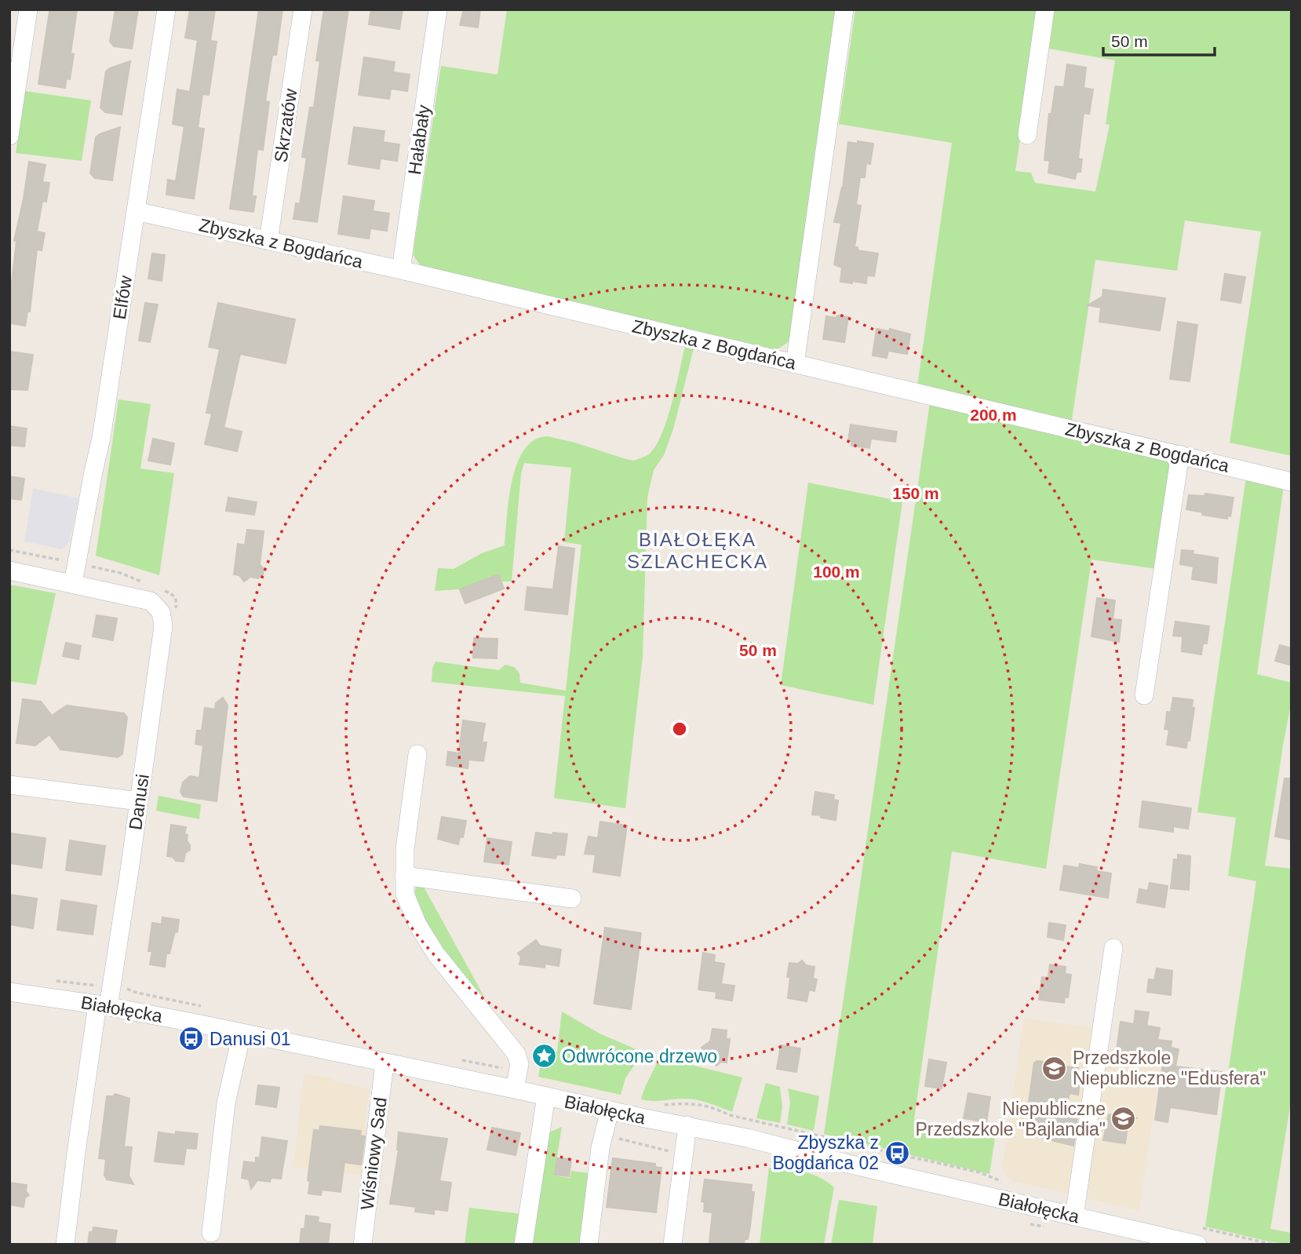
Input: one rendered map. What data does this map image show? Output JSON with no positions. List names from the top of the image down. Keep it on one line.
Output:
{"streets":{"street":["Skrzatów","Hałabały","Zbyszka z Bogdańca","Elfów","Danusi","Białołęcka","Wiśniowy Sad"]},"crossings":[["Skrzatów","Zbyszka z Bogdańca"],["Hałabały","Zbyszka z Bogdańca"],["Zbyszka z Bogdańca","Elfów"],["Elfów","Danusi"],["Danusi","Białołęcka"],["Białołęcka","Wiśniowy Sad"]],"districts":["BIAŁOŁĘKA SZLACHECKA"],"places":{"bus stop":["Danusi 01","Zbyszka z Bogdańca 02"],"place":["Odwrócone drzewo"],"school or university":["Przedszkole Niepubliczne \"Edusfera\"","Niepubliczne Przedszkole \"Bajlandia\""]},"scale_bar":"50 m","rings":["200 m","150 m","100 m","50 m"]}
